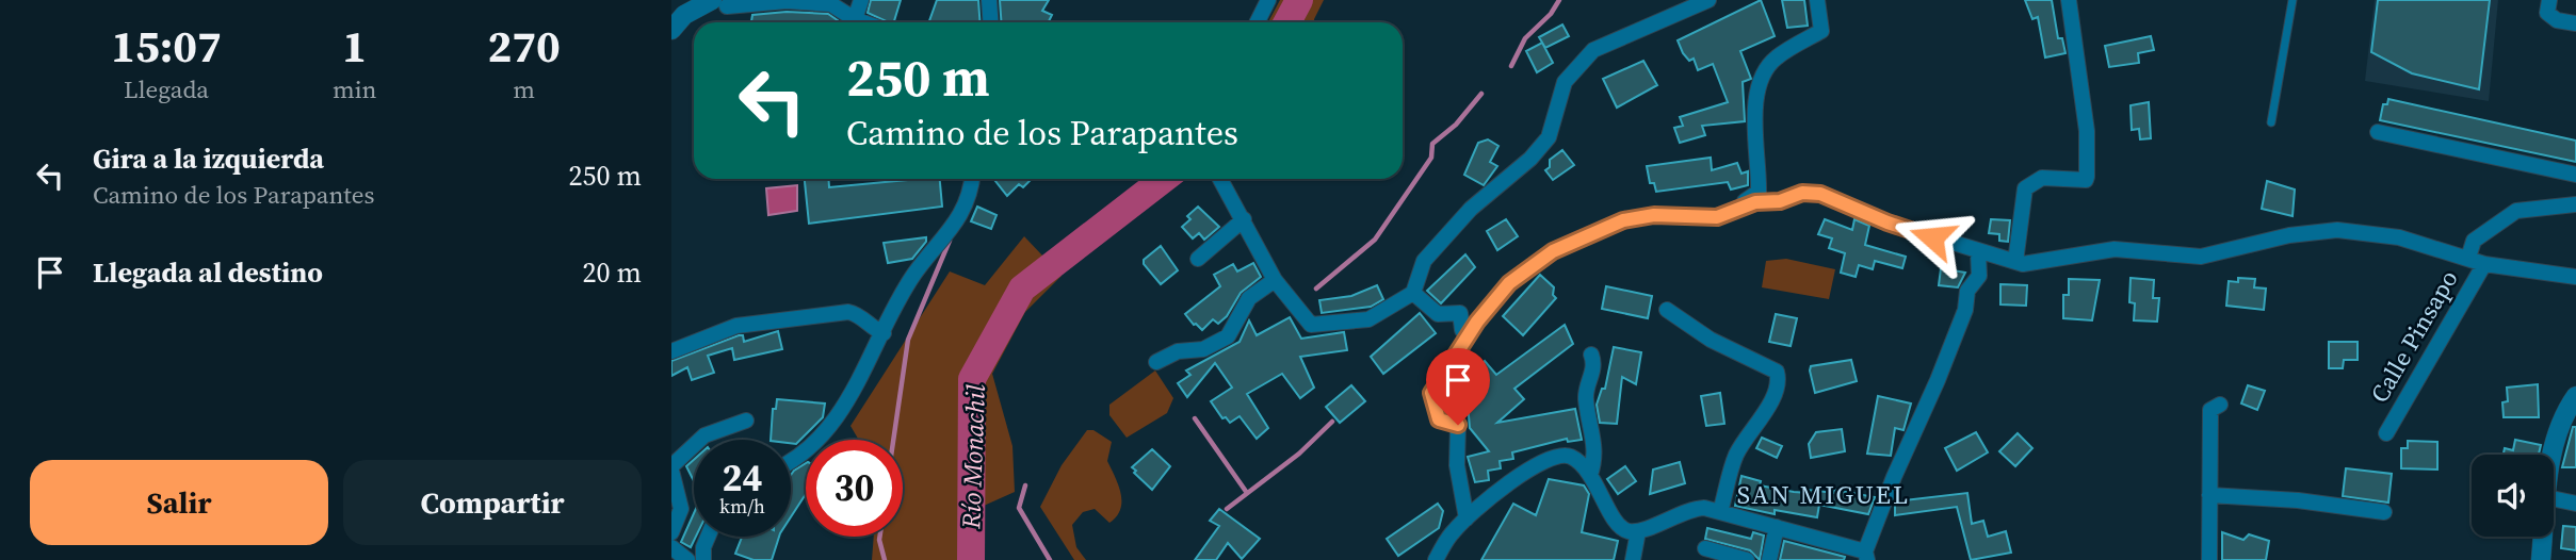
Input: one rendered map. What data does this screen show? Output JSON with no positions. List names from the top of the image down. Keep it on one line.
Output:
{"streets":{"street":["Calle Pinsapo"]},"districts":["SAN MIGUEL"],"water":["Río Monachil"],"page":{"eta":["15:07","Llegada","1","min","270","m"],"turn":["250 m","Camino de los Parapantes"],"list":[{"name":"Gira a la izquierda","note":"Camino de los Parapantes","value":"250 m"},{"name":"Llegada al destino","value":"20 m"}],"speed":"24 km/h","limit":"30","buttons":["Salir","Compartir"]}}
